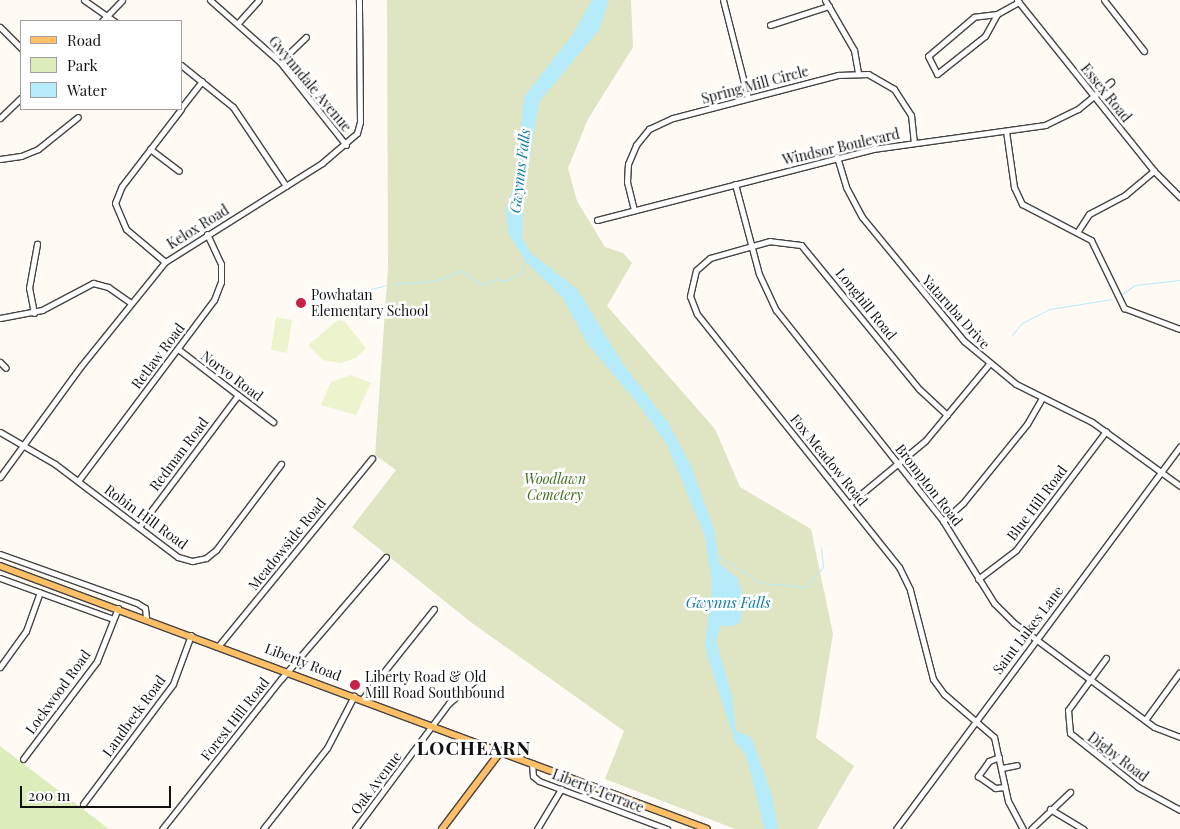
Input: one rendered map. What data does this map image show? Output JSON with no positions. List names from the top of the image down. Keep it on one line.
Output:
{"streets":{"main road":["Liberty Road"],"street":["Gwynndale Avenue","Spring Mill Circle","Essex Road","Windsor Boulevard","Kelox Road","Longhill Road","Yataruba Drive","Retlaw Road","Norvo Road","Redman Road","Fox Meadow Road","Brompton Road","Blue Hill Road","Robin Hill Road","Meadowside Road","Saint Lukes Lane","Lockwood Road","Landbeck Road","Forest Hill Road","Digby Road","Oak Avenue","Liberty Terrace"]},"crossings":[["Gwynndale Avenue","Kelox Road"],["Spring Mill Circle","Windsor Boulevard"],["Essex Road","Windsor Boulevard"],["Windsor Boulevard","Yataruba Drive"],["Windsor Boulevard","Brompton Road"],["Kelox Road","Retlaw Road"],["Kelox Road","Robin Hill Road"],["Longhill Road","Fox Meadow Road"],["Longhill Road","Brompton Road"],["Yataruba Drive","Blue Hill Road"],["Yataruba Drive","Saint Lukes Lane"],["Retlaw Road","Norvo Road"],["Retlaw Road","Robin Hill Road"],["Norvo Road","Redman Road"],["Redman Road","Robin Hill Road"],["Fox Meadow Road","Brompton Road"],["Fox Meadow Road","Saint Lukes Lane"],["Brompton Road","Blue Hill Road"],["Brompton Road","Saint Lukes Lane"],["Brompton Road","Digby Road"],["Meadowside Road","Liberty Road"],["Liberty Road","Lockwood Road"],["Liberty Road","Landbeck Road"],["Liberty Road","Forest Hill Road"],["Liberty Road","Oak Avenue"],["Liberty Road","Liberty Terrace"]],"districts":["LOCHEARN"],"water":["Gwynns Falls"],"parks":["Woodlawn Cemetery"],"places":["Powhatan Elementary School","Liberty Road & Old Mill Road Southbound"],"legend":["Road","Park","Water"],"scale_bar":"200 m"}
